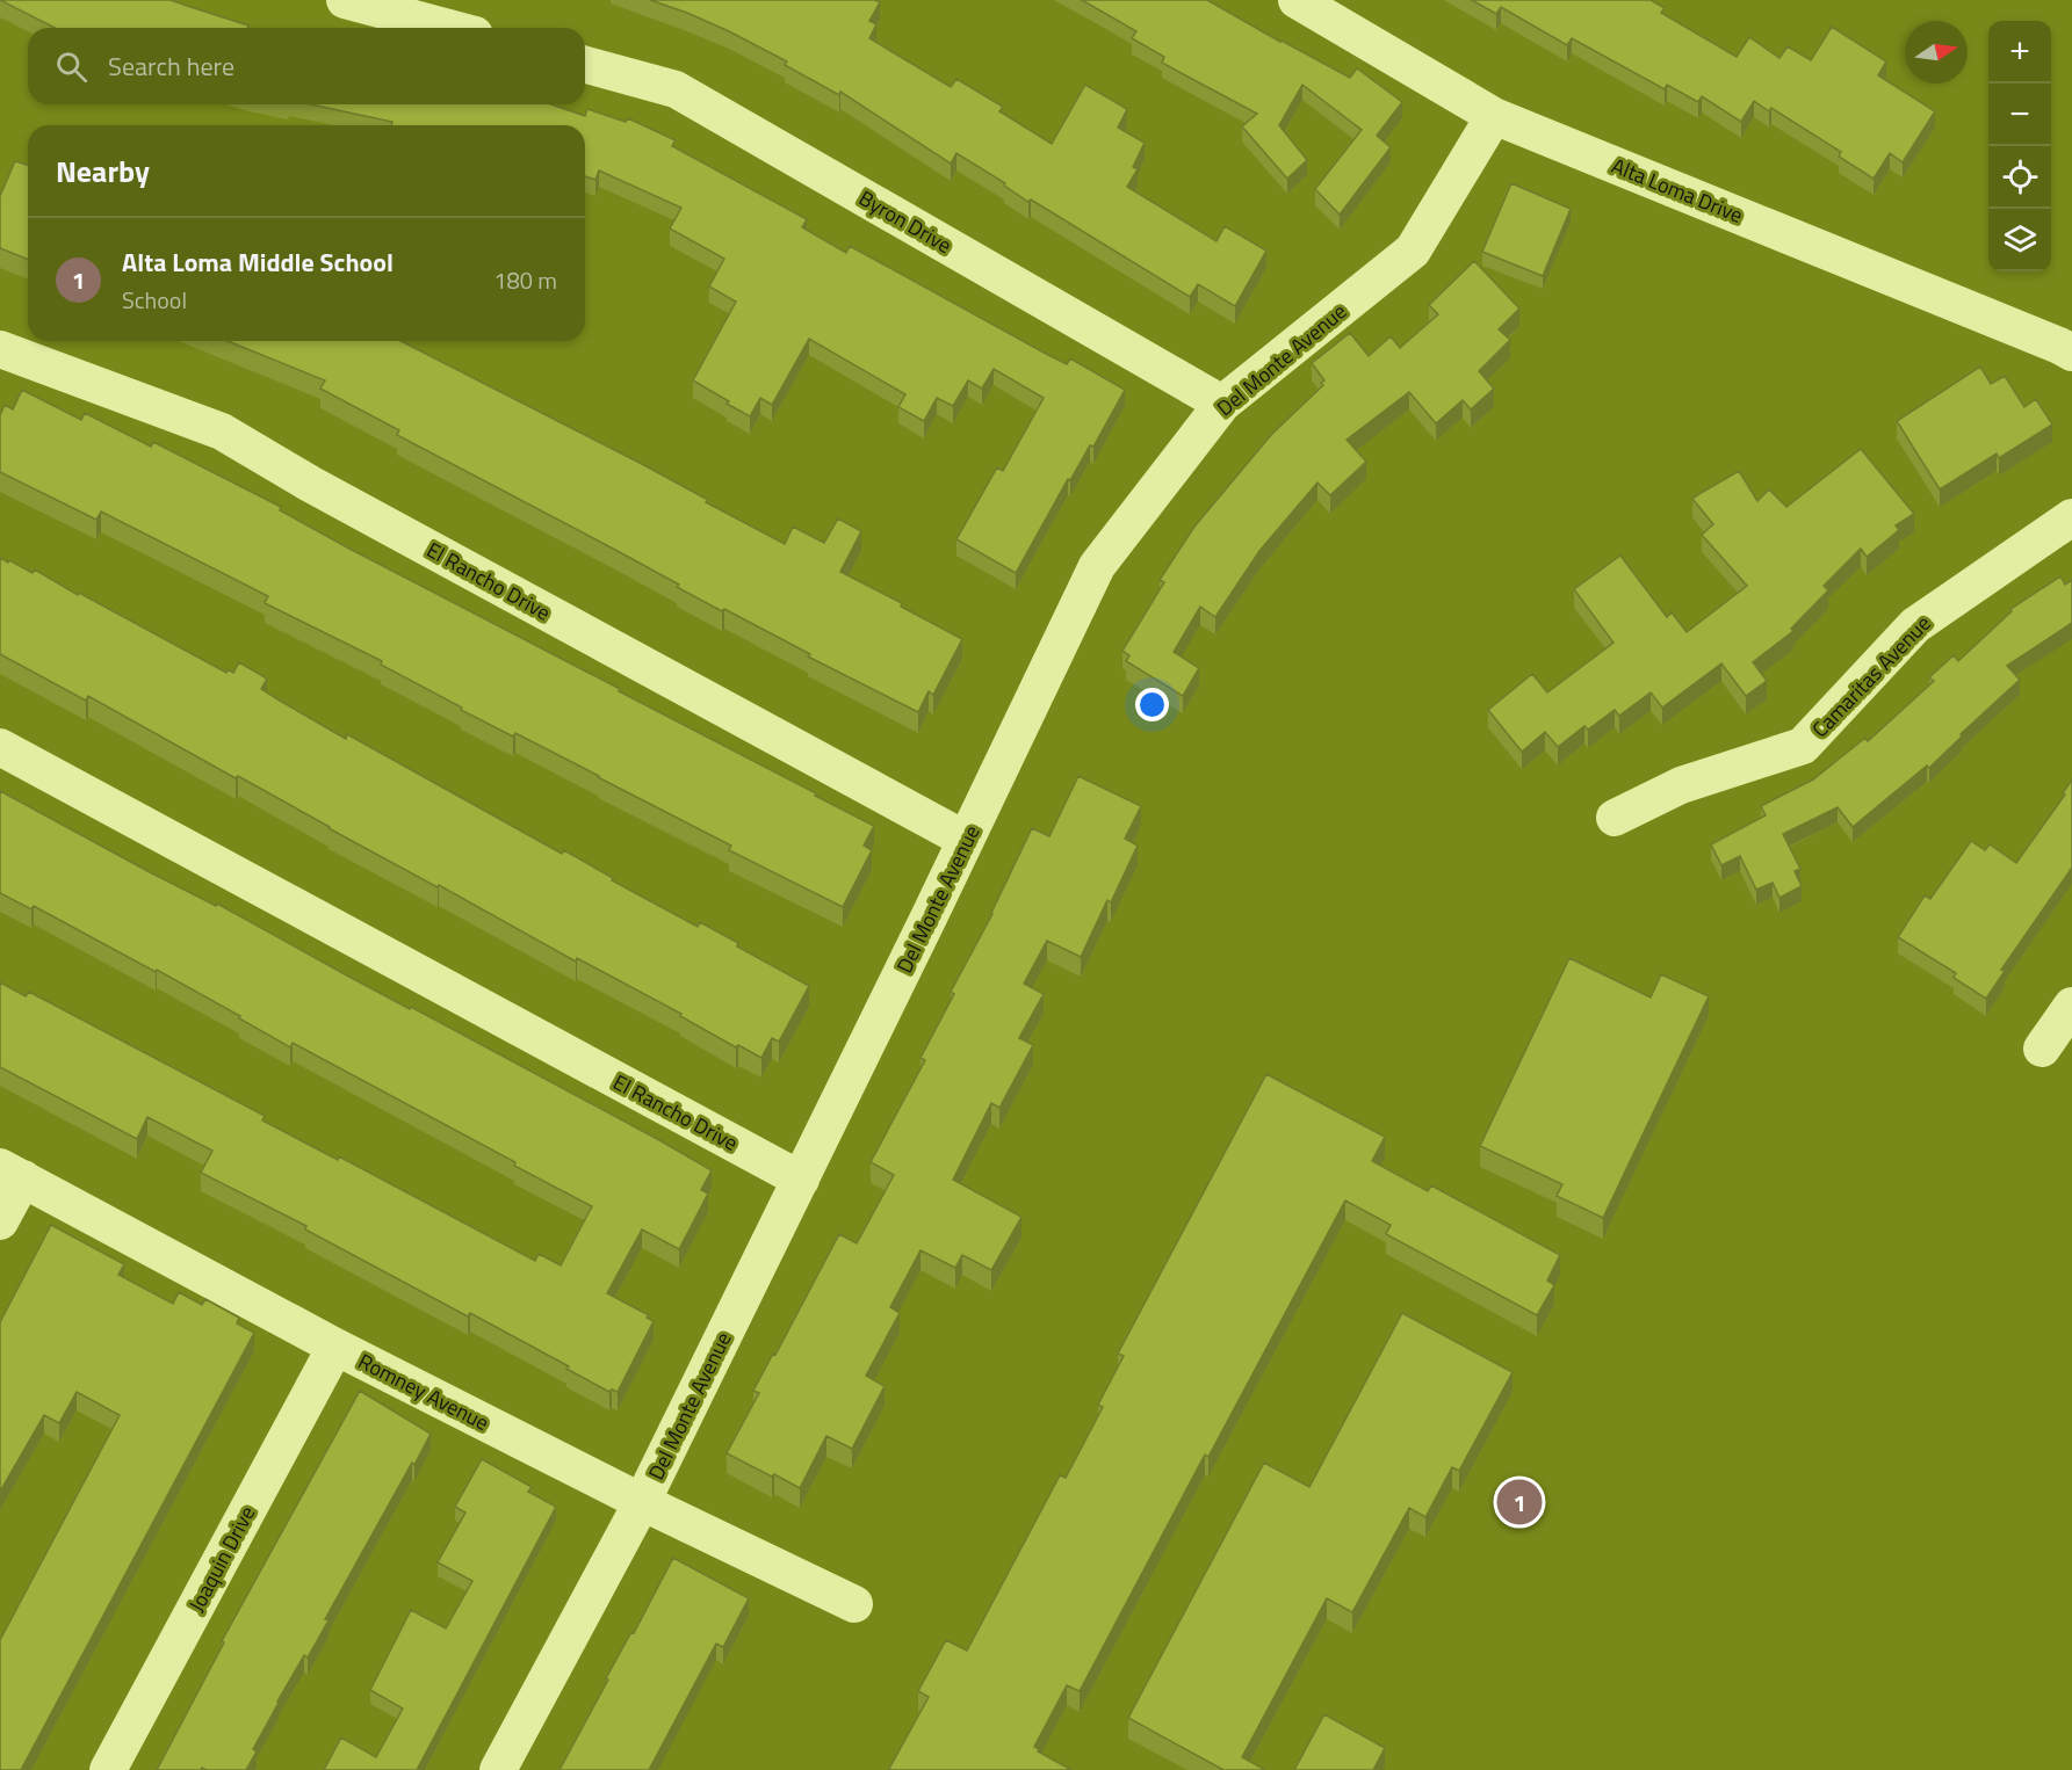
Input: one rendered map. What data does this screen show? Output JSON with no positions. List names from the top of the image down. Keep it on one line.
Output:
{"streets":{"street":["Alta Loma Drive","Byron Drive","Del Monte Avenue","El Rancho Drive","Camaritas Avenue","Romney Avenue","Joaquin Drive"]},"crossings":[["Alta Loma Drive","Del Monte Avenue"],["Byron Drive","Del Monte Avenue"],["Del Monte Avenue","El Rancho Drive"],["Del Monte Avenue","Romney Avenue"],["Romney Avenue","Joaquin Drive"]],"north":"right","page":{"map_buttons":["+","−"],"search":"Search here","heading":"Nearby","list":[{"mark":"1","name":"Alta Loma Middle School","note":"School","value":"180 m"}],"pins":"1"}}
